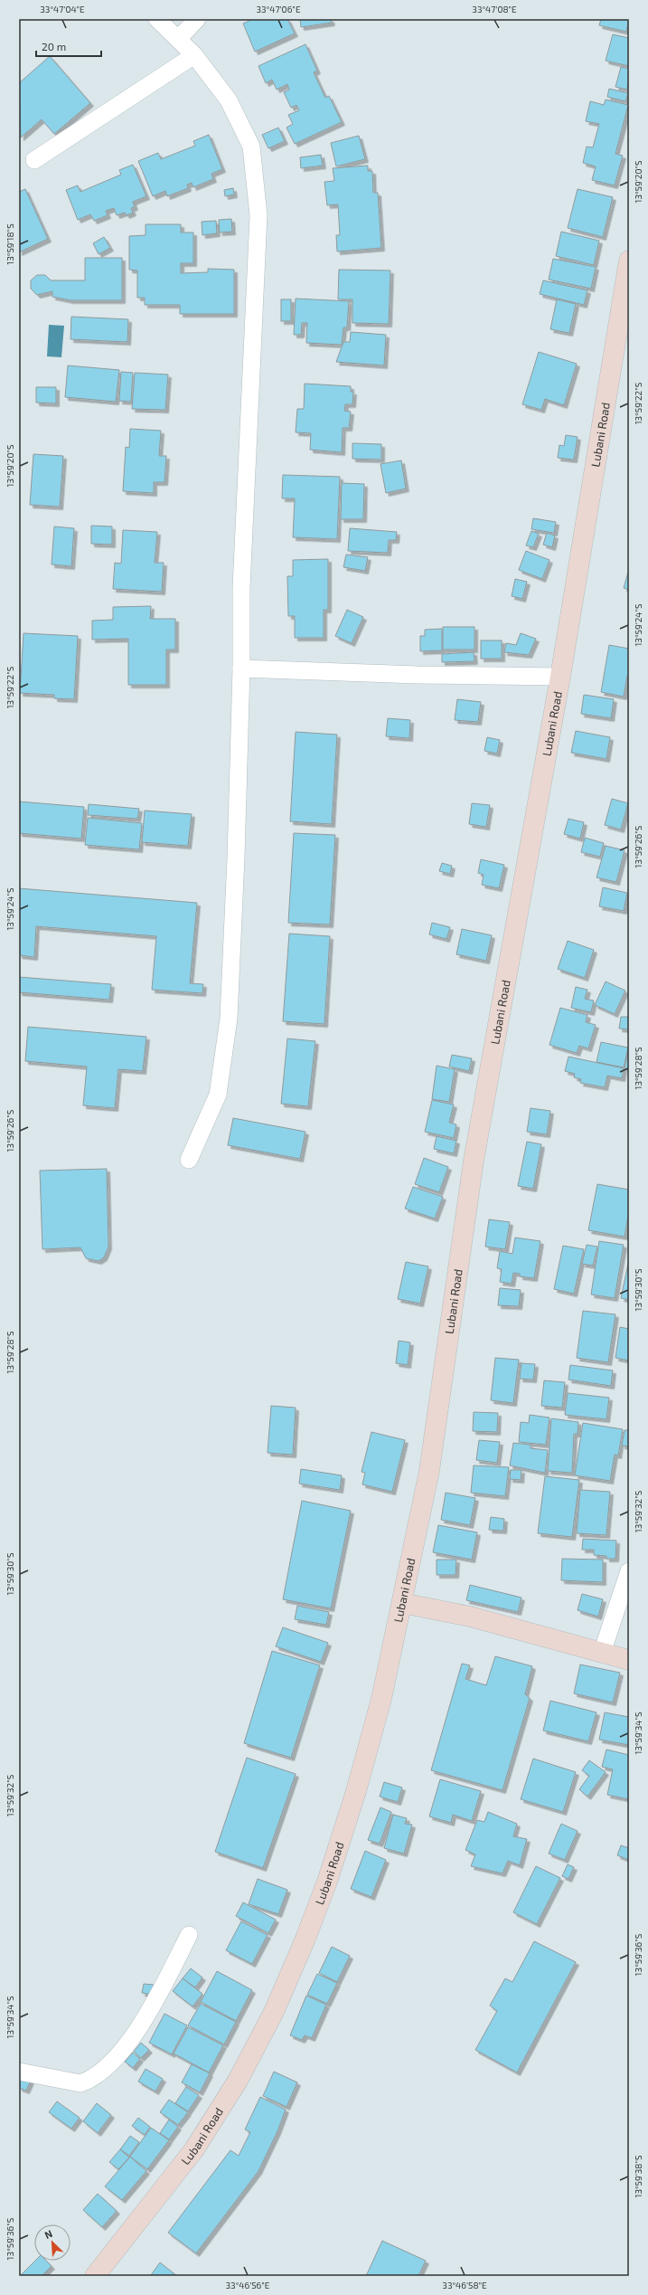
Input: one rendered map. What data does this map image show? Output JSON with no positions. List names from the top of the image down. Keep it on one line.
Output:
{"streets":{"street":["Lubani Road"]},"scale_bar":"20 m","north":"top left","coordinates":["33°47'04\"E","33°47'06\"E","33°47'08\"E","13°59'20\"S","13°59'18\"S","13°59'22\"S","13°59'24\"S","13°59'26\"S","13°59'28\"S","13°59'30\"S","13°59'32\"S","13°59'34\"S","13°59'36\"S","13°59'38\"S","33°46'56\"E","33°46'58\"E"]}
